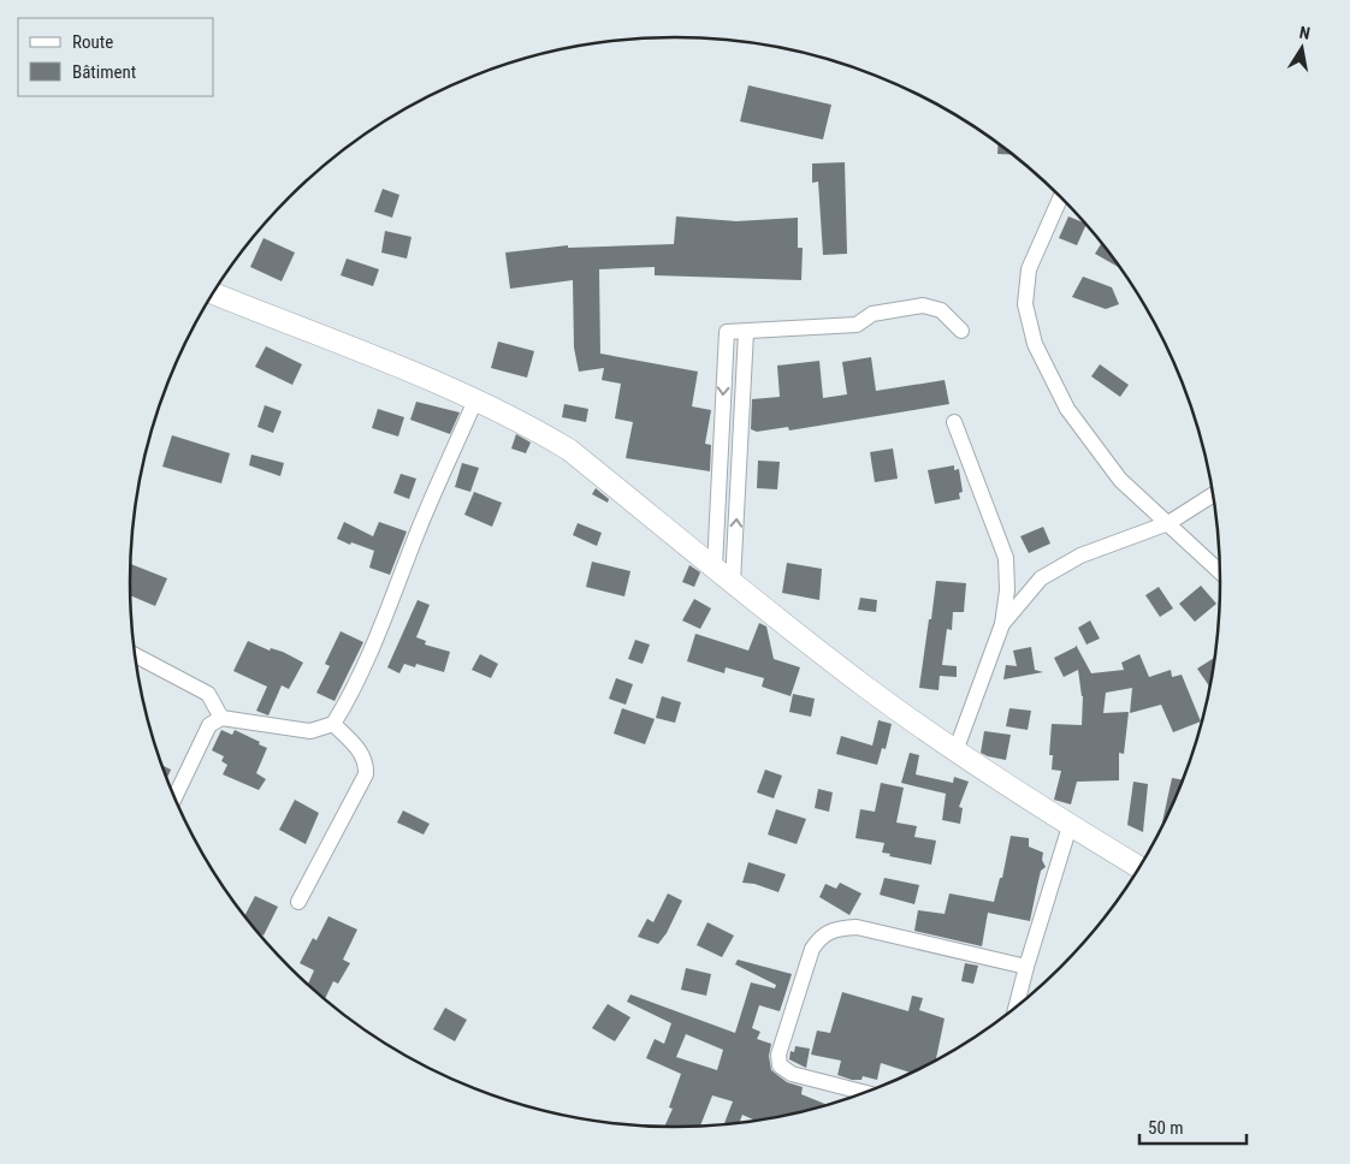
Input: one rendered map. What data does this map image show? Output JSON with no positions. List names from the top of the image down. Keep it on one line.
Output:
{"legend":["Route","Bâtiment"],"scale_bar":"50 m","north":"top"}
